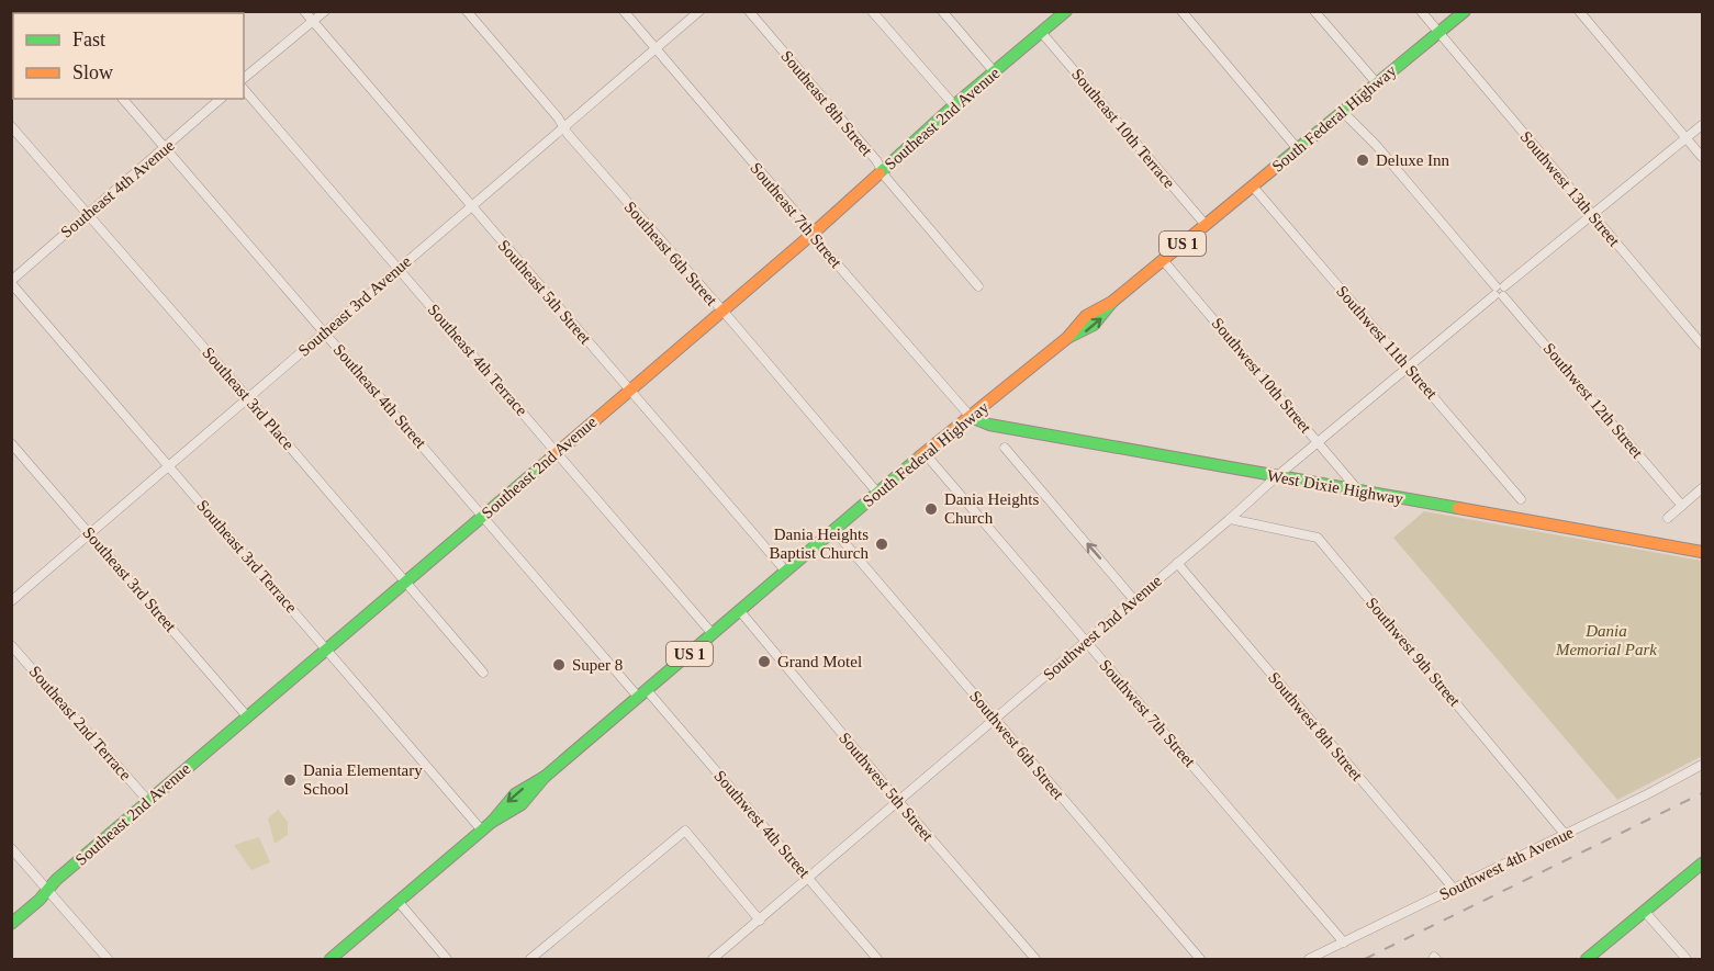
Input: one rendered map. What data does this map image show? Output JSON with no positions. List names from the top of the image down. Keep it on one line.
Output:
{"streets":{"main road":["Southeast 2nd Avenue","South Federal Highway","US 1","West Dixie Highway"],"street":["Southeast 8th Street","Southeast 10th Terrace","Southeast 4th Avenue","Southwest 13th Street","Southeast 7th Street","Southeast 6th Street","Southeast 5th Street","Southeast 3rd Avenue","Southwest 11th Street","Southeast 4th Terrace","Southwest 10th Street","Southeast 4th Street","Southeast 3rd Place","Southwest 12th Street","Southeast 3rd Terrace","Southeast 3rd Street","Southwest 2nd Avenue","Southwest 9th Street","Southwest 7th Street","Southeast 2nd Terrace","Southwest 8th Street","Southwest 6th Street","Southwest 5th Street","Southwest 4th Street","Southwest 4th Avenue"]},"crossings":[["Southeast 8th Street","Southeast 2nd Avenue"],["Southeast 2nd Avenue","Southeast 10th Terrace"],["Southeast 2nd Avenue","Southeast 7th Street"],["Southeast 2nd Avenue","Southeast 6th Street"],["Southeast 2nd Avenue","Southeast 5th Street"],["Southeast 2nd Avenue","Southeast 4th Terrace"],["Southeast 2nd Avenue","Southeast 4th Street"],["Southeast 2nd Avenue","Southeast 3rd Place"],["Southeast 2nd Avenue","Southeast 3rd Terrace"],["Southeast 2nd Avenue","Southeast 3rd Street"],["Southeast 2nd Avenue","Southeast 2nd Terrace"],["South Federal Highway","Southeast 10th Terrace"],["South Federal Highway","Southwest 13th Street"],["South Federal Highway","Southeast 7th Street"],["South Federal Highway","Southeast 6th Street"],["South Federal Highway","Southeast 5th Street"],["South Federal Highway","Southwest 11th Street"],["South Federal Highway","Southeast 4th Terrace"],["South Federal Highway","Southwest 10th Street"],["South Federal Highway","Southeast 4th Street"],["South Federal Highway","Southwest 12th Street"],["South Federal Highway","West Dixie Highway"],["South Federal Highway","Southeast 3rd Terrace"],["South Federal Highway","Southwest 7th Street"],["South Federal Highway","Southwest 6th Street"],["South Federal Highway","Southwest 5th Street"],["South Federal Highway","Southwest 4th Street"],["Southeast 4th Avenue","Southeast 4th Street"],["Southeast 4th Avenue","Southeast 3rd Place"],["Southeast 4th Avenue","Southeast 3rd Terrace"],["Southwest 13th Street","Southwest 2nd Avenue"],["Southeast 7th Street","Southeast 3rd Avenue"],["Southeast 7th Street","West Dixie Highway"],["Southeast 6th Street","Southeast 3rd Avenue"],["Southeast 5th Street","Southeast 3rd Avenue"],["Southeast 3rd Avenue","Southeast 4th Terrace"],["Southeast 3rd Avenue","Southeast 4th Street"],["Southeast 3rd Avenue","Southeast 3rd Place"],["Southeast 3rd Avenue","Southeast 3rd Terrace"],["Southeast 3rd Avenue","Southeast 3rd Street"],["Southwest 11th Street","Southwest 2nd Avenue"],["Southwest 10th Street","West Dixie Highway"],["Southwest 10th Street","Southwest 2nd Avenue"],["Southeast 4th Street","Southwest 4th Street"],["Southwest 12th Street","Southwest 2nd Avenue"],["West Dixie Highway","Southwest 2nd Avenue"],["Southwest 2nd Avenue","Southwest 9th Street"],["Southwest 2nd Avenue","Southwest 7th Street"],["Southwest 2nd Avenue","Southwest 8th Street"],["Southwest 2nd Avenue","Southwest 6th Street"],["Southwest 2nd Avenue","Southwest 5th Street"],["Southwest 2nd Avenue","Southwest 4th Street"],["Southwest 9th Street","Southwest 4th Avenue"],["Southwest 7th Street","Southwest 4th Avenue"],["Southwest 8th Street","Southwest 4th Avenue"]],"parks":["Dania Memorial Park"],"places":["Deluxe Inn","Dania Heights Church","Dania Heights Baptist Church","Grand Motel","Super 8","Dania Elementary School"],"legend":["Fast","Slow"]}
